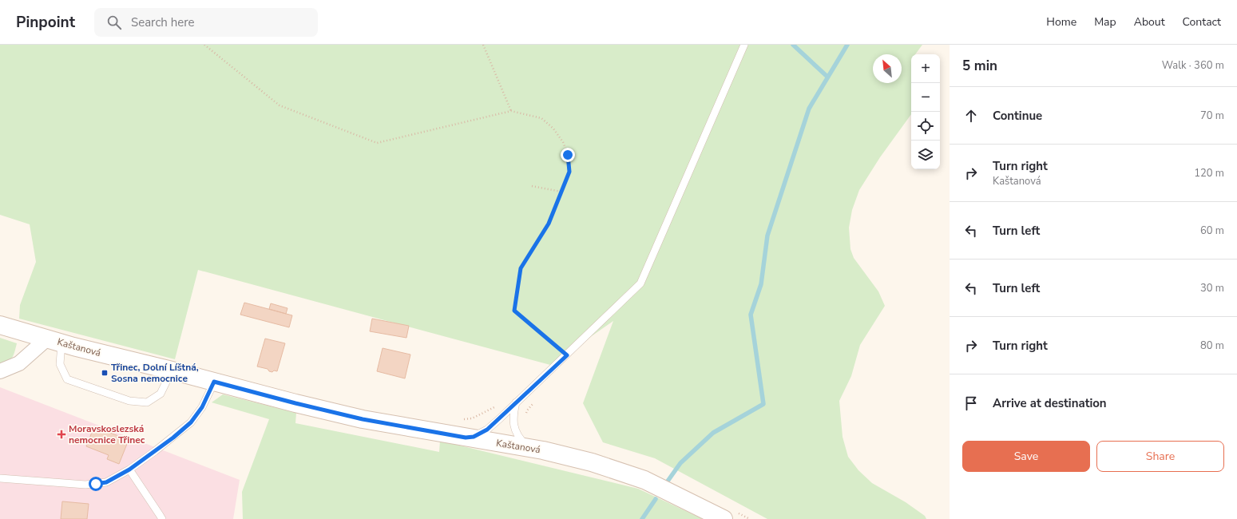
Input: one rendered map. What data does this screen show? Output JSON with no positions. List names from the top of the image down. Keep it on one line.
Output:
{"streets":{"street":["Kaštanová"]},"places":{"transit":["Třinec, Dolní Líštná, Sosna nemocnice"],"health":["Moravskoslezská nemocnice Třinec"]},"north":"top left","page":{"header":"Pinpoint","search":"Search here","nav":["Home","Map","About","Contact"],"heading":["5 min","Walk · 360 m"],"map_buttons":["+","−"],"list":[["Continue","70 m"],["Turn right","Kaštanová","120 m"],["Turn left","60 m"],["Turn left","30 m"],["Turn right","80 m"],"Arrive at destination"],"buttons":["Save","Share"]}}
